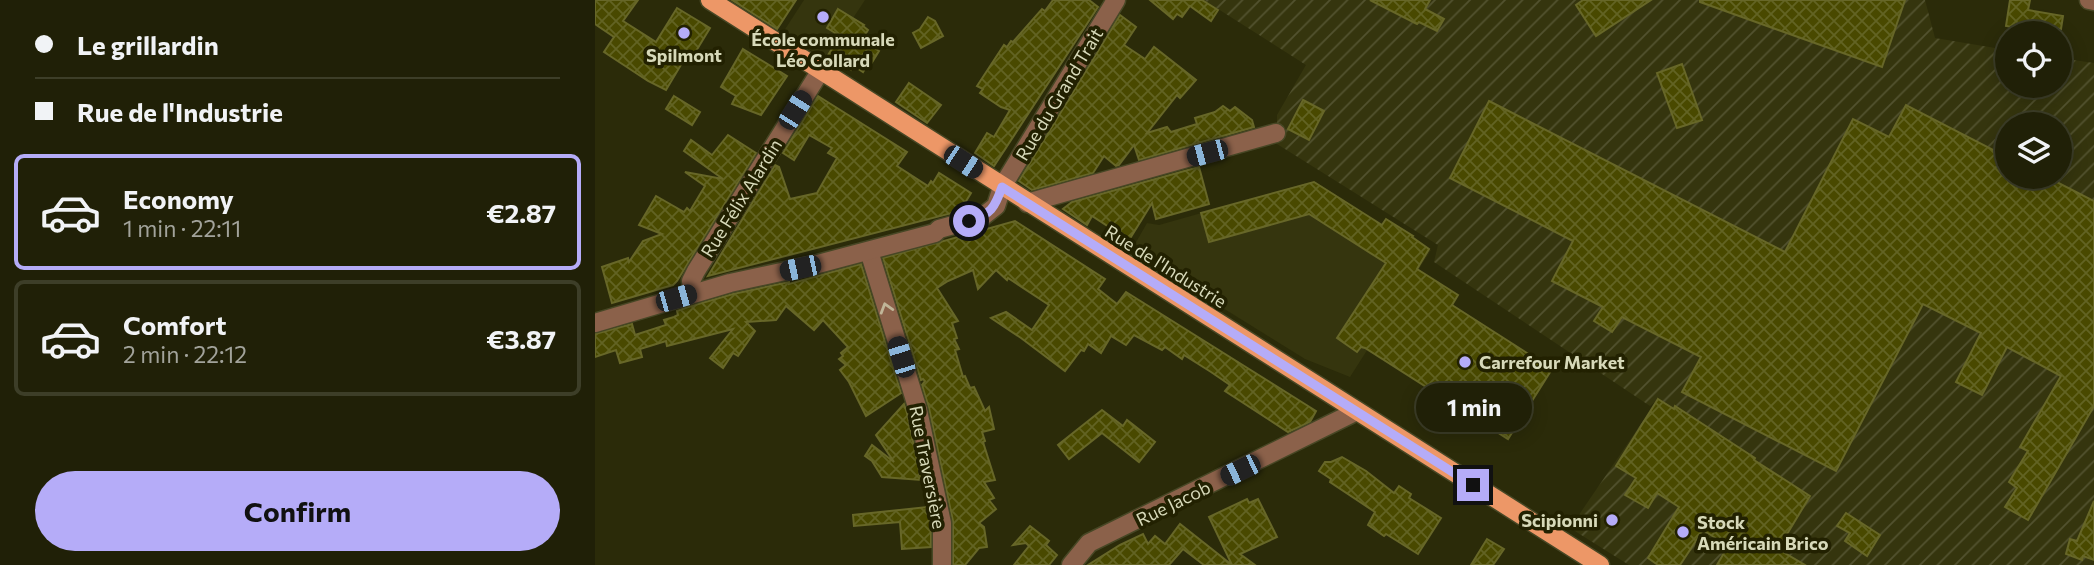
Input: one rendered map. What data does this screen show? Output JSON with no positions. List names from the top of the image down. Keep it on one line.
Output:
{"streets":{"main road":["Rue de l'Industrie"],"street":["Rue du Grand Trait","Rue Félix Alardin","Rue Traversière","Rue Jacob"]},"crossings":[["Rue du Grand Trait","Rue Félix Alardin"],["Rue du Grand Trait","Rue de l'Industrie"],["Rue du Grand Trait","Rue Traversière"],["Rue Félix Alardin","Rue de l'Industrie"],["Rue de l'Industrie","Rue Jacob"]],"one_way":["Rue Traversière"],"places":["École communale Léo Collard","Spilmont","Carrefour Market","Scipionni","Stock Américain Brico"],"page":{"banner":["Le grillardin","Rue de l'Industrie"],"list":[{"name":"Economy","note":"1 min · 22:11","value":"€2.87"},{"name":"Comfort","note":"2 min · 22:12","value":"€3.87"}],"bubble":"1 min","buttons":"Confirm"}}
